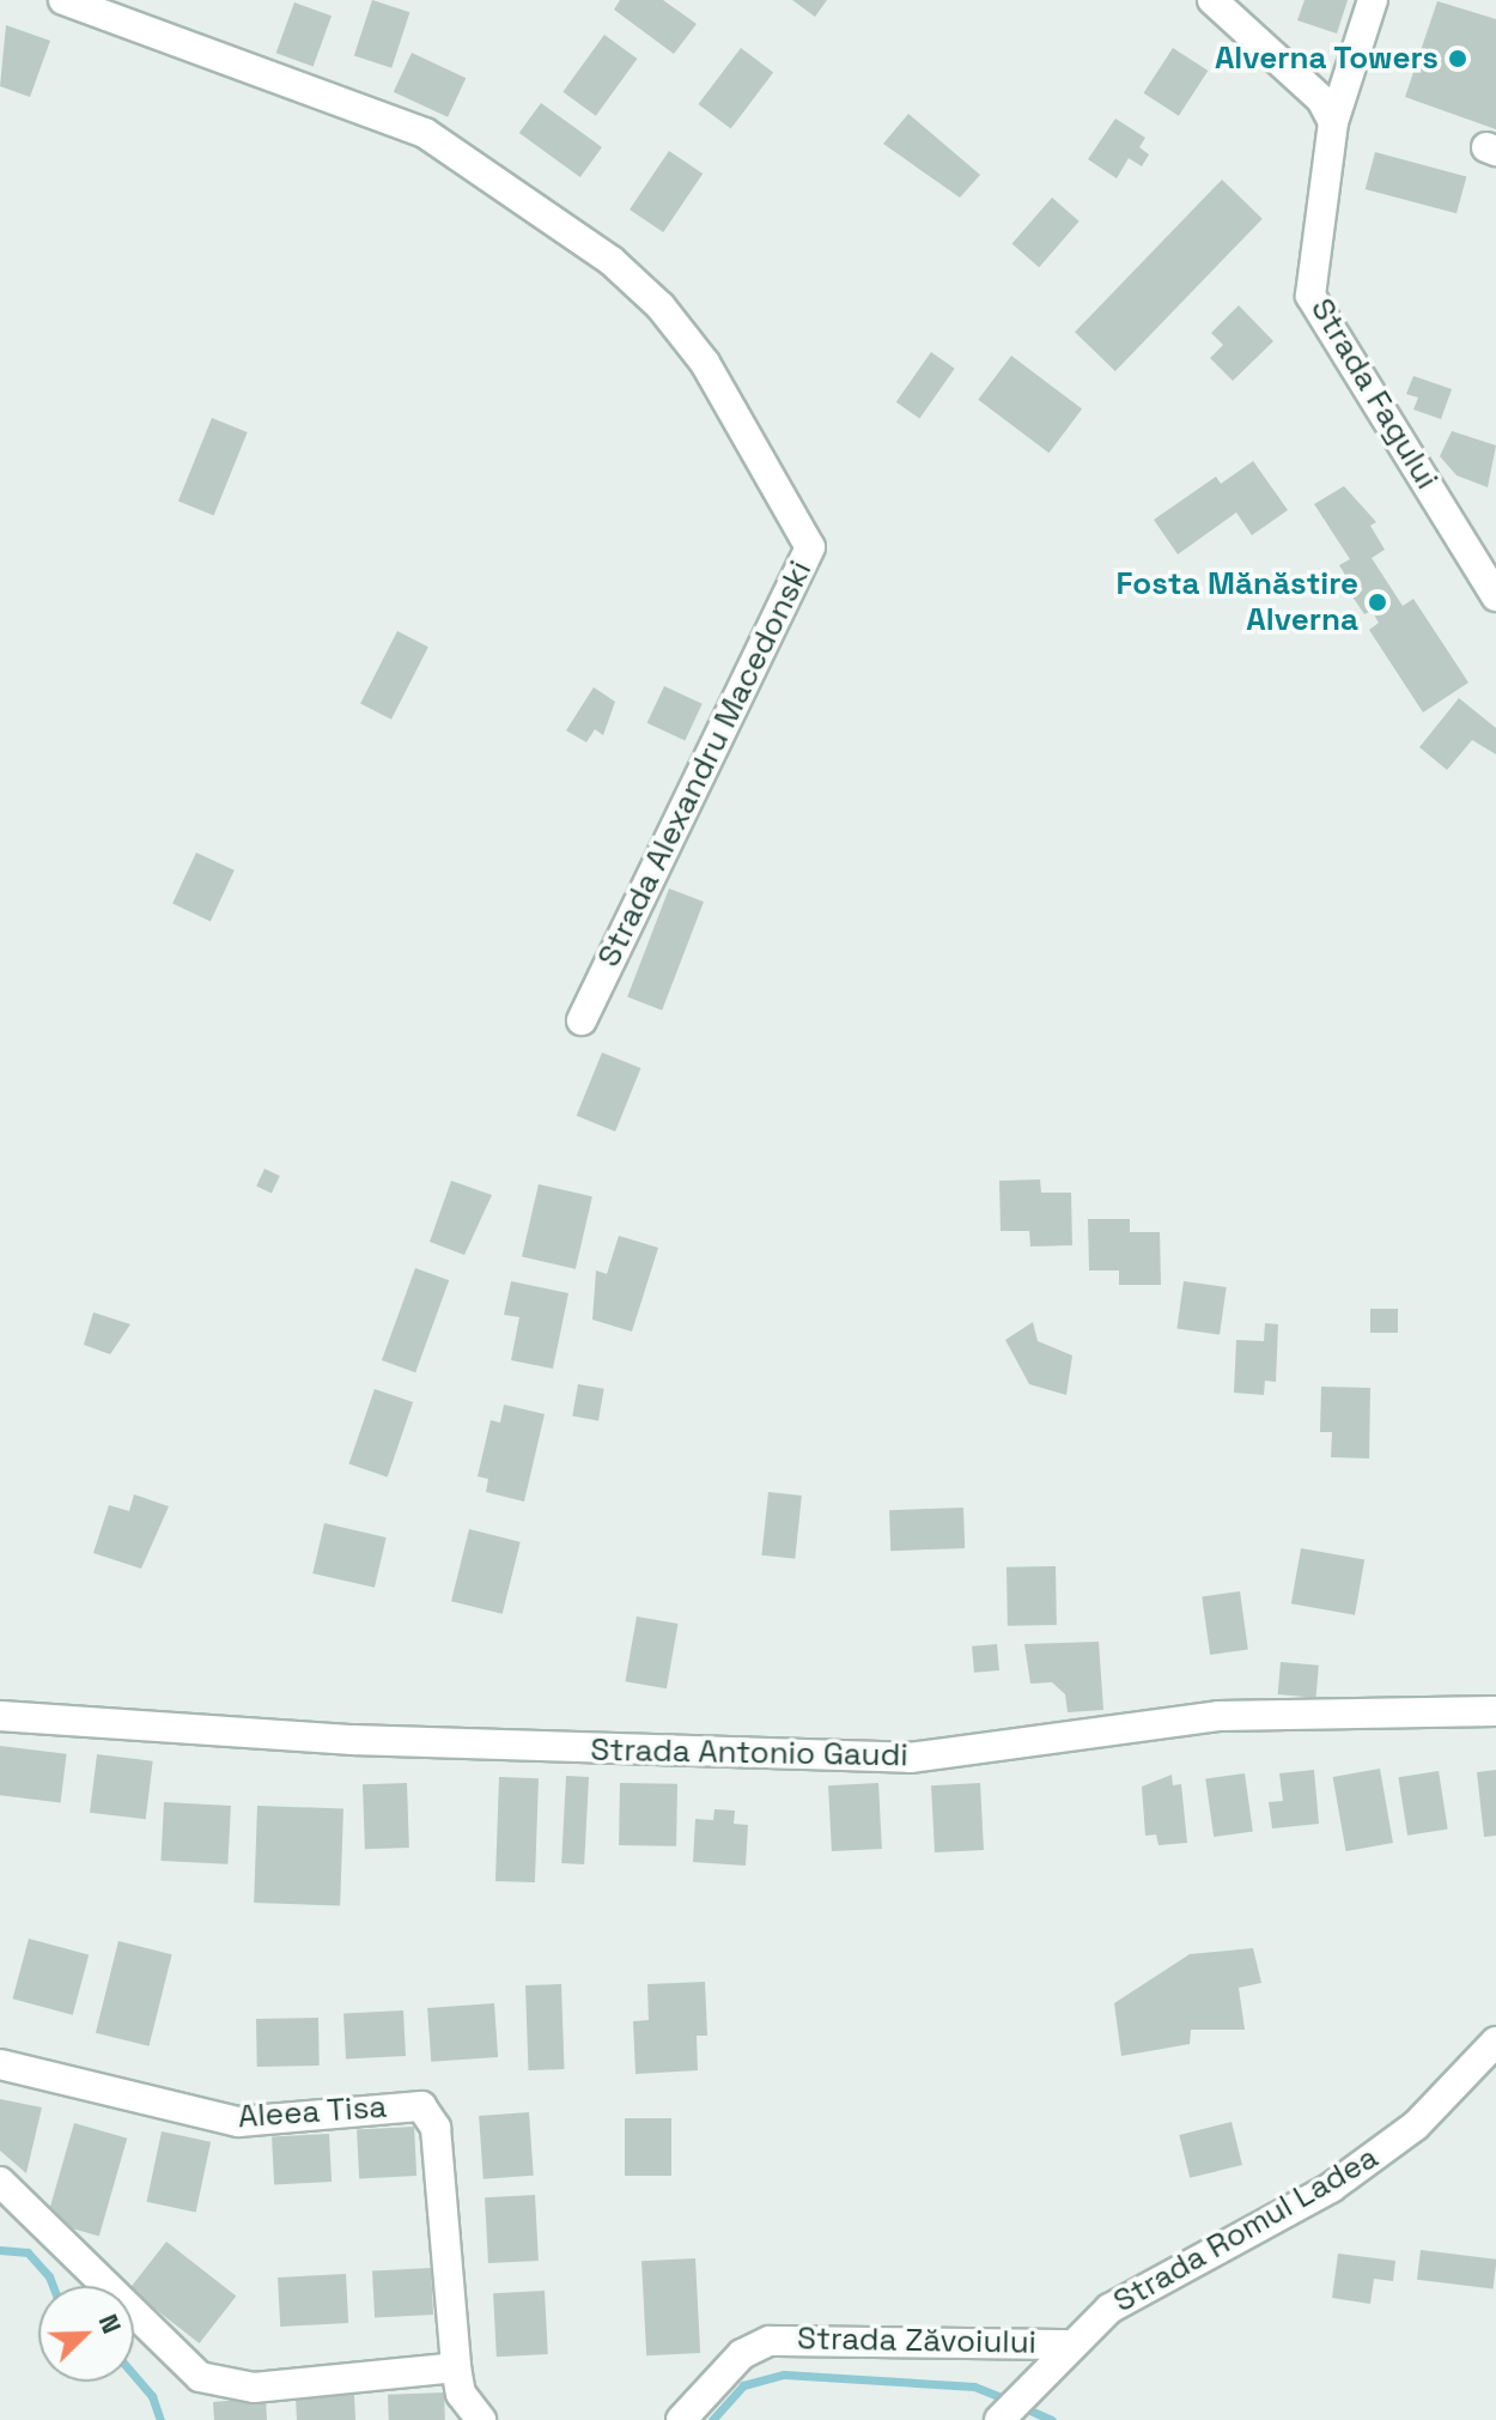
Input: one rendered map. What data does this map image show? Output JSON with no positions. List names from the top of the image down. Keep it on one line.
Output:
{"streets":{"street":["Strada Fagului","Strada Alexandru Macedonski","Strada Antonio Gaudi","Aleea Tisa","Strada Romul Ladea","Strada Zăvoiului"]},"crossings":[["Strada Romul Ladea","Strada Zăvoiului"]],"places":["Alverna Towers","Fosta Mănăstire Alverna"],"north":"top right"}
